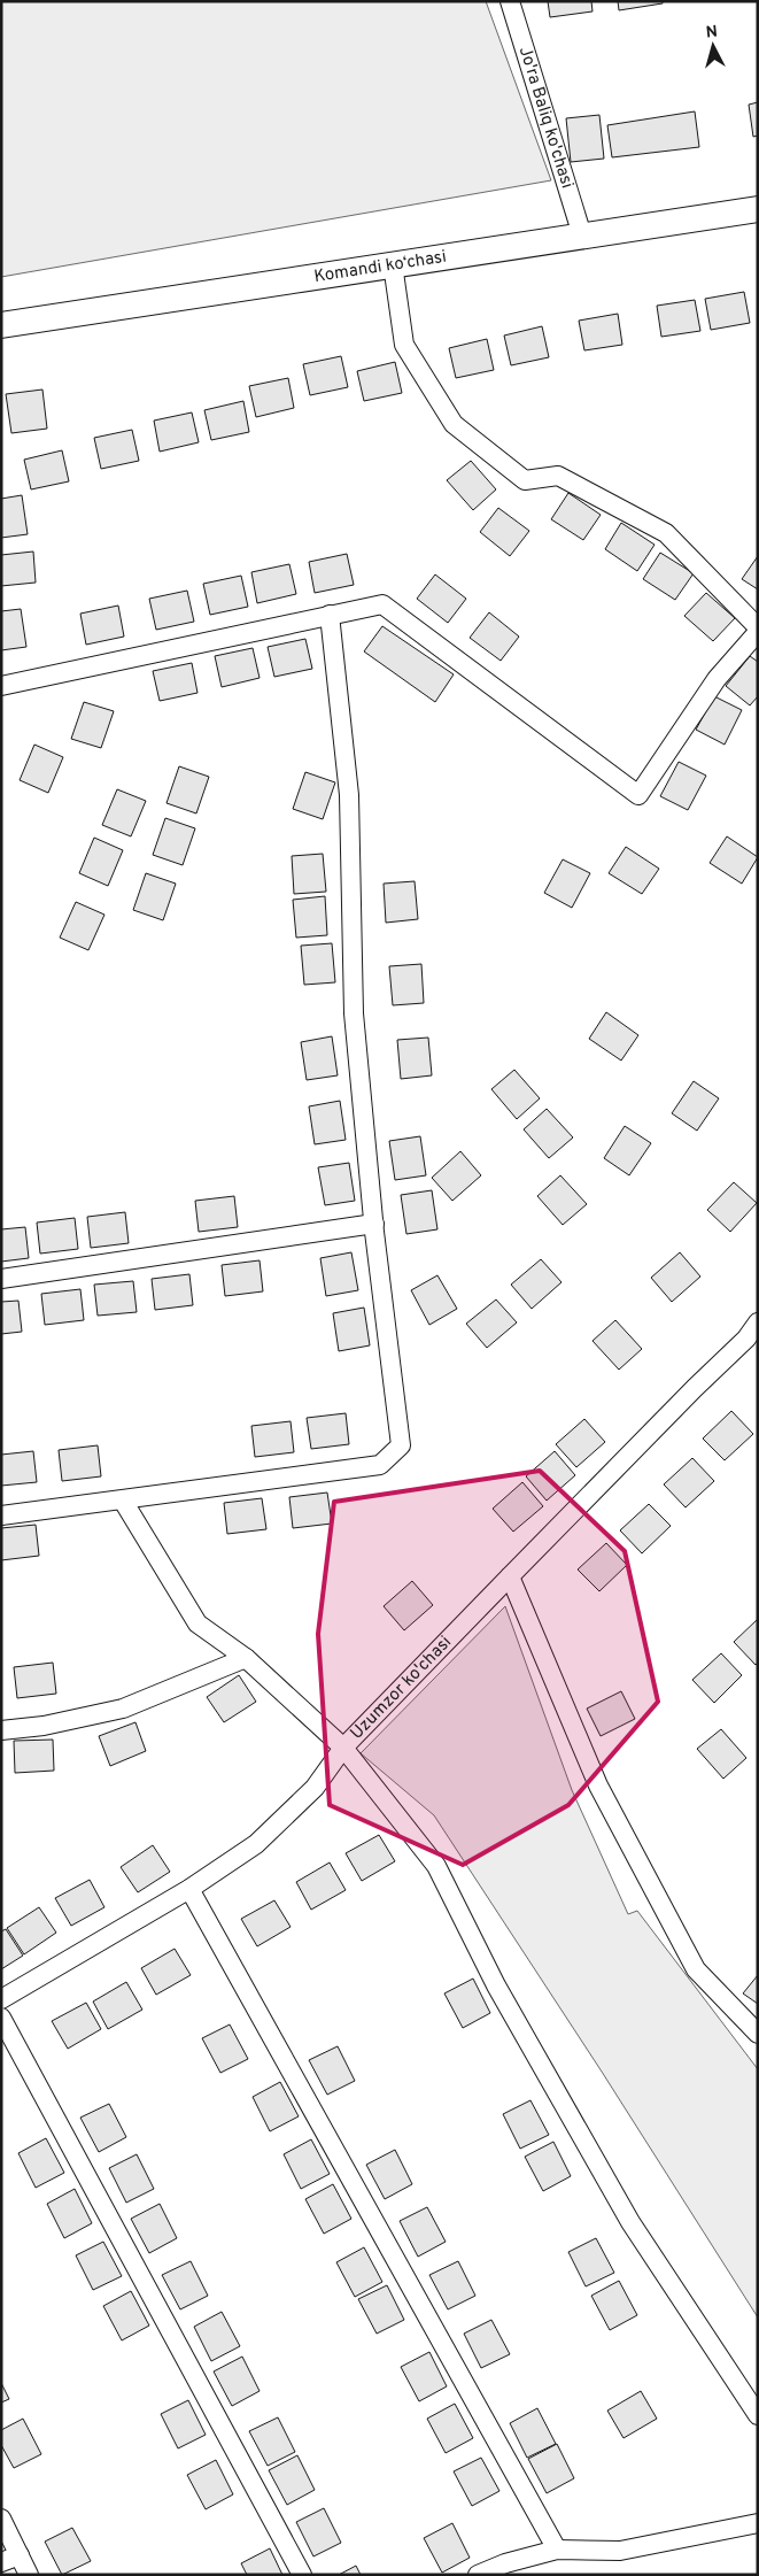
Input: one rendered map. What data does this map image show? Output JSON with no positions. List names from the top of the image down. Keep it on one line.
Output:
{"streets":{"main road":["Komandi ko‘chasi"],"street":["Jo'ra Baliq ko'chasi","Uzumzor ko'chasi"]},"crossings":[["Jo'ra Baliq ko'chasi","Komandi ko‘chasi"]],"north":"top"}
